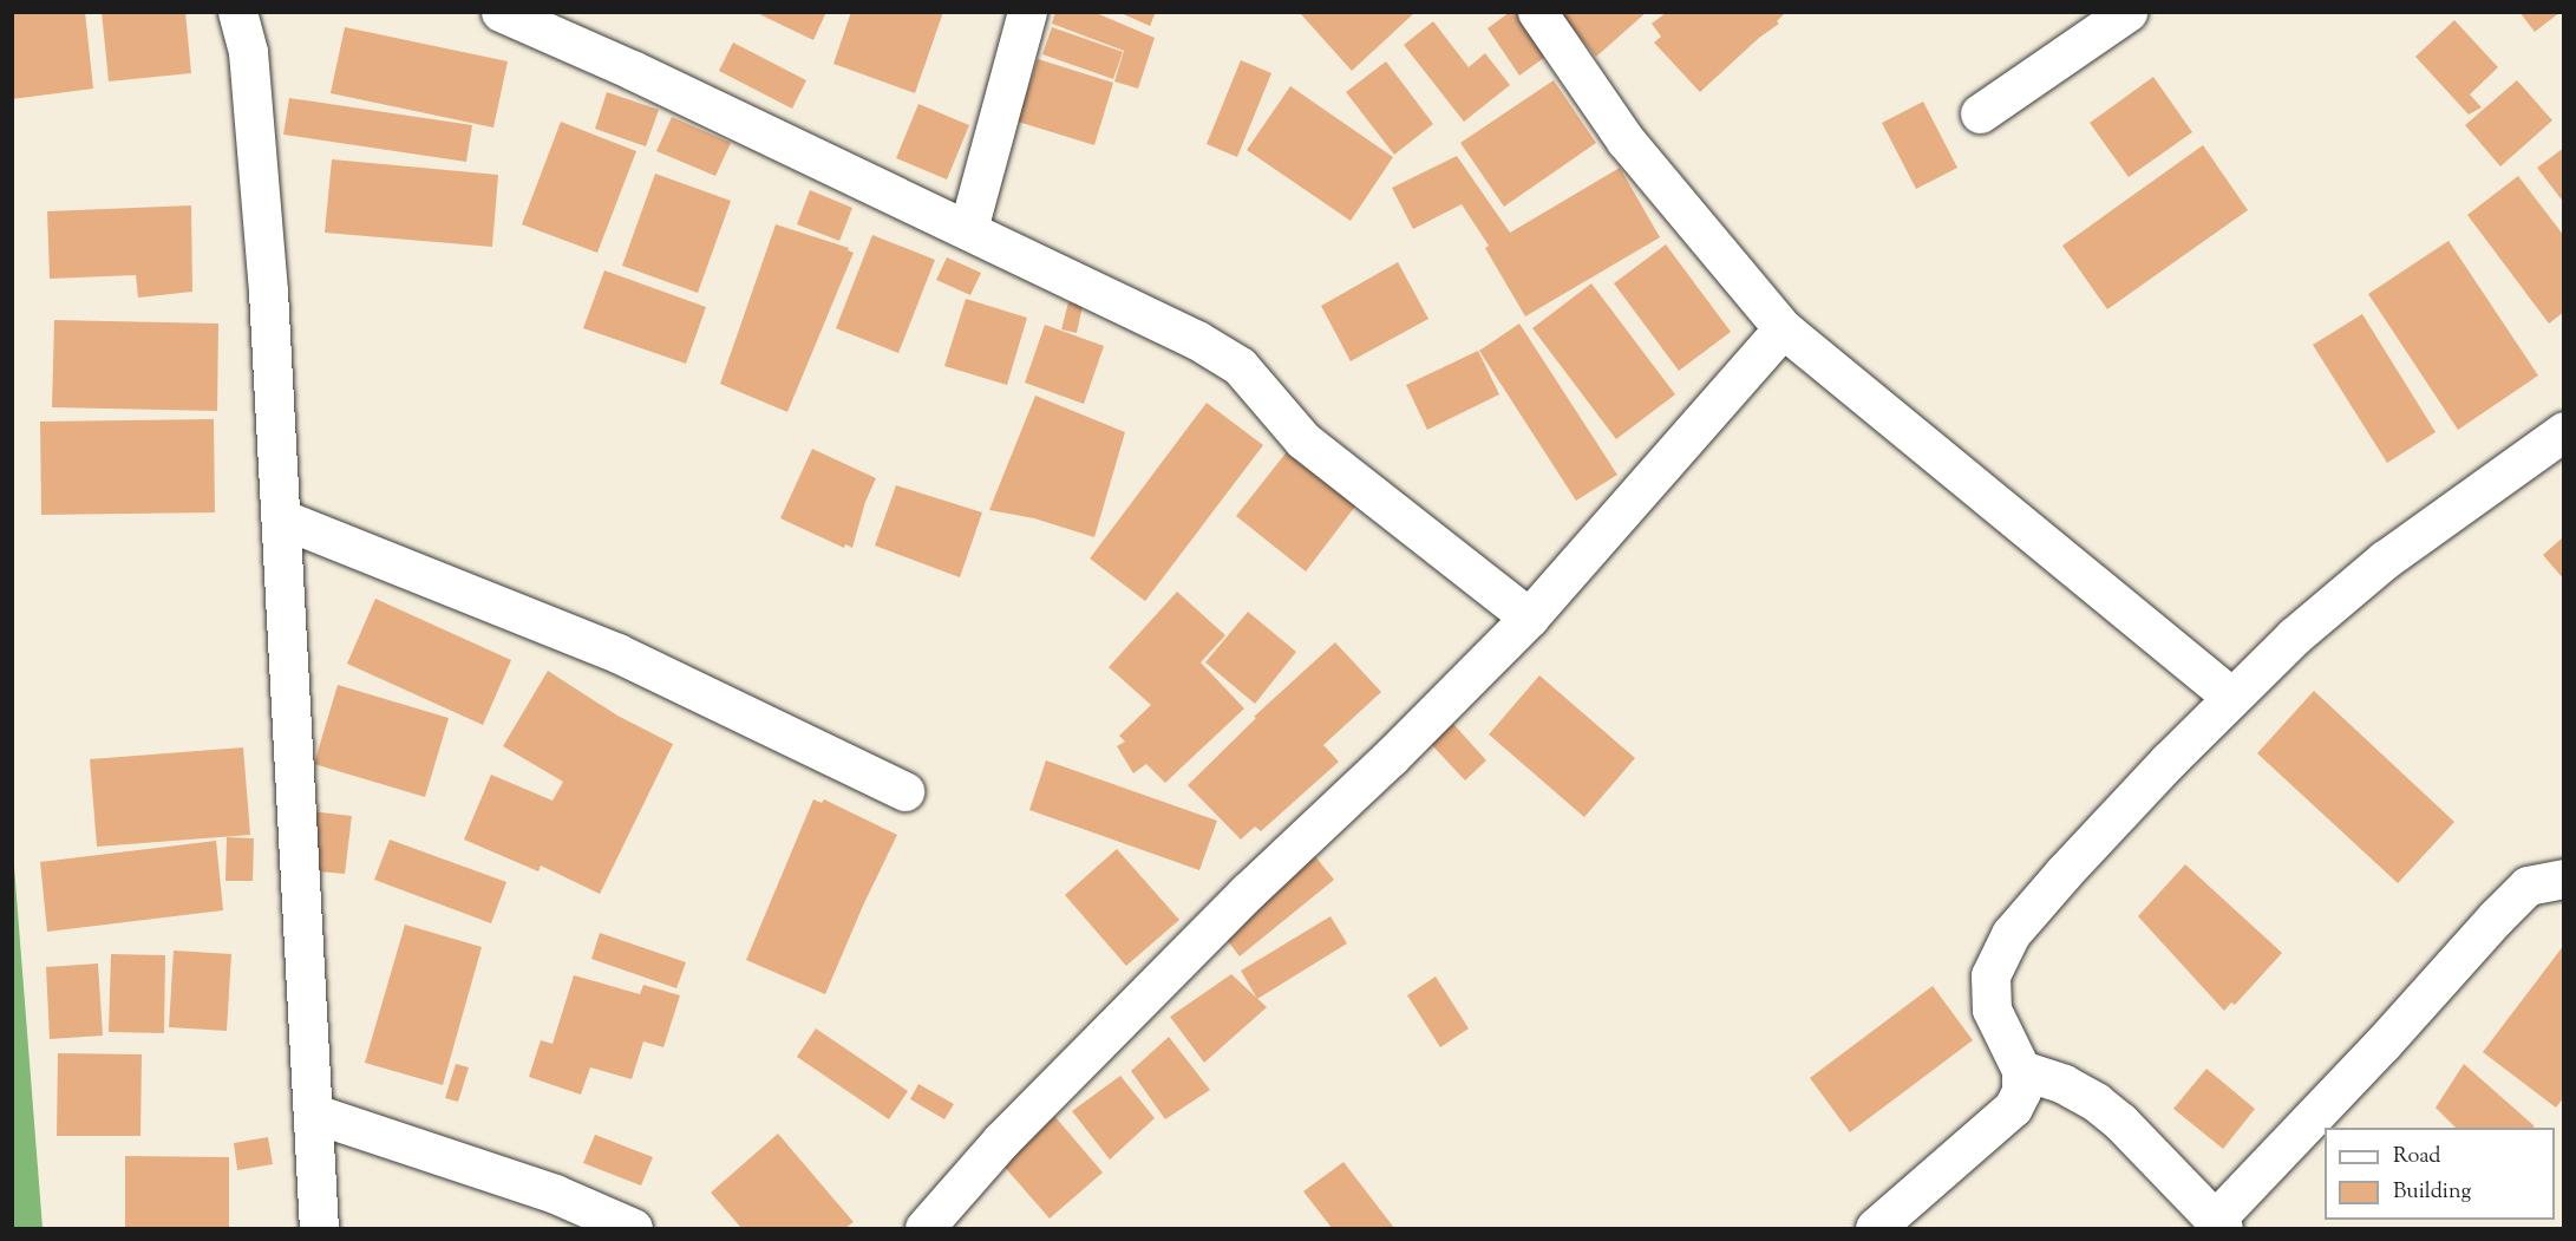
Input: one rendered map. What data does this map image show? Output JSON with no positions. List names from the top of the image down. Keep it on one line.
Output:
{"legend":["Road","Building"]}
